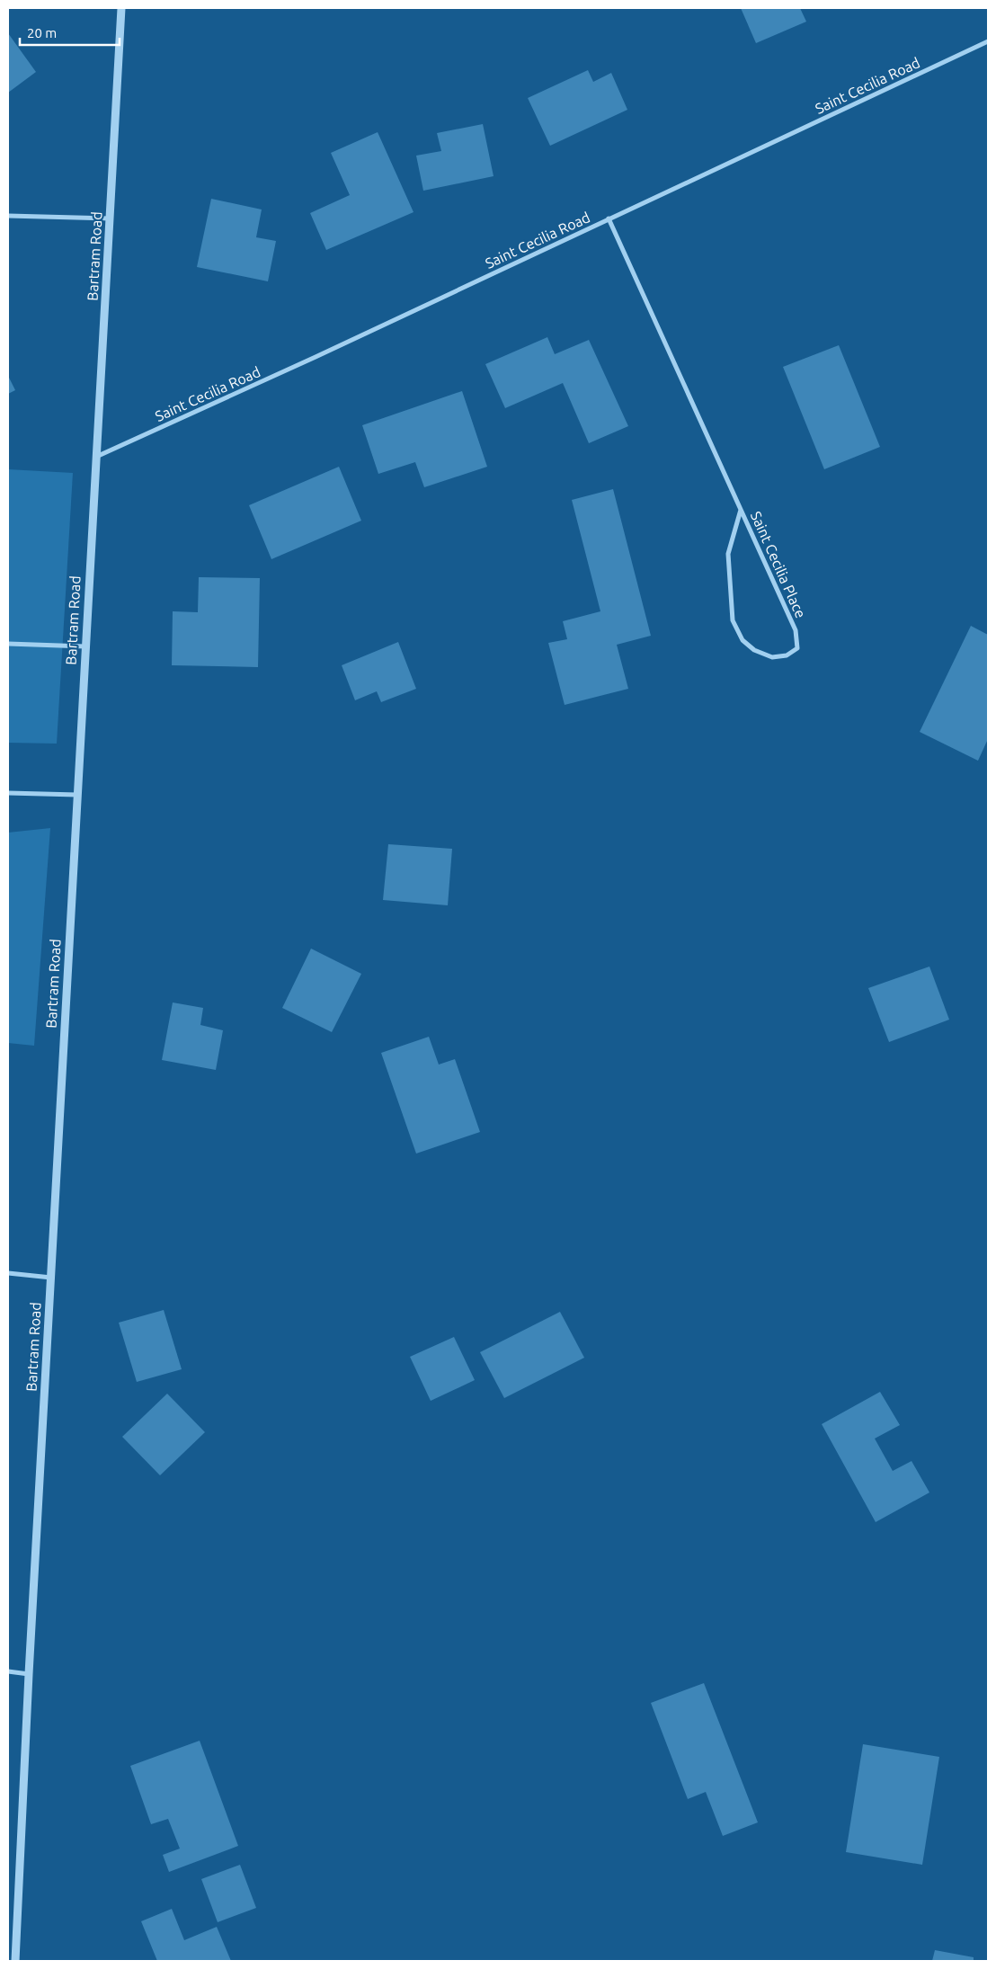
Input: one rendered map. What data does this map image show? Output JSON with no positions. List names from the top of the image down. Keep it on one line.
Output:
{"streets":{"street":["Saint Cecilia Road","Bartram Road","Saint Cecilia Place"]},"crossings":[["Saint Cecilia Road","Bartram Road"],["Saint Cecilia Road","Saint Cecilia Place"]],"scale_bar":"20 m"}
